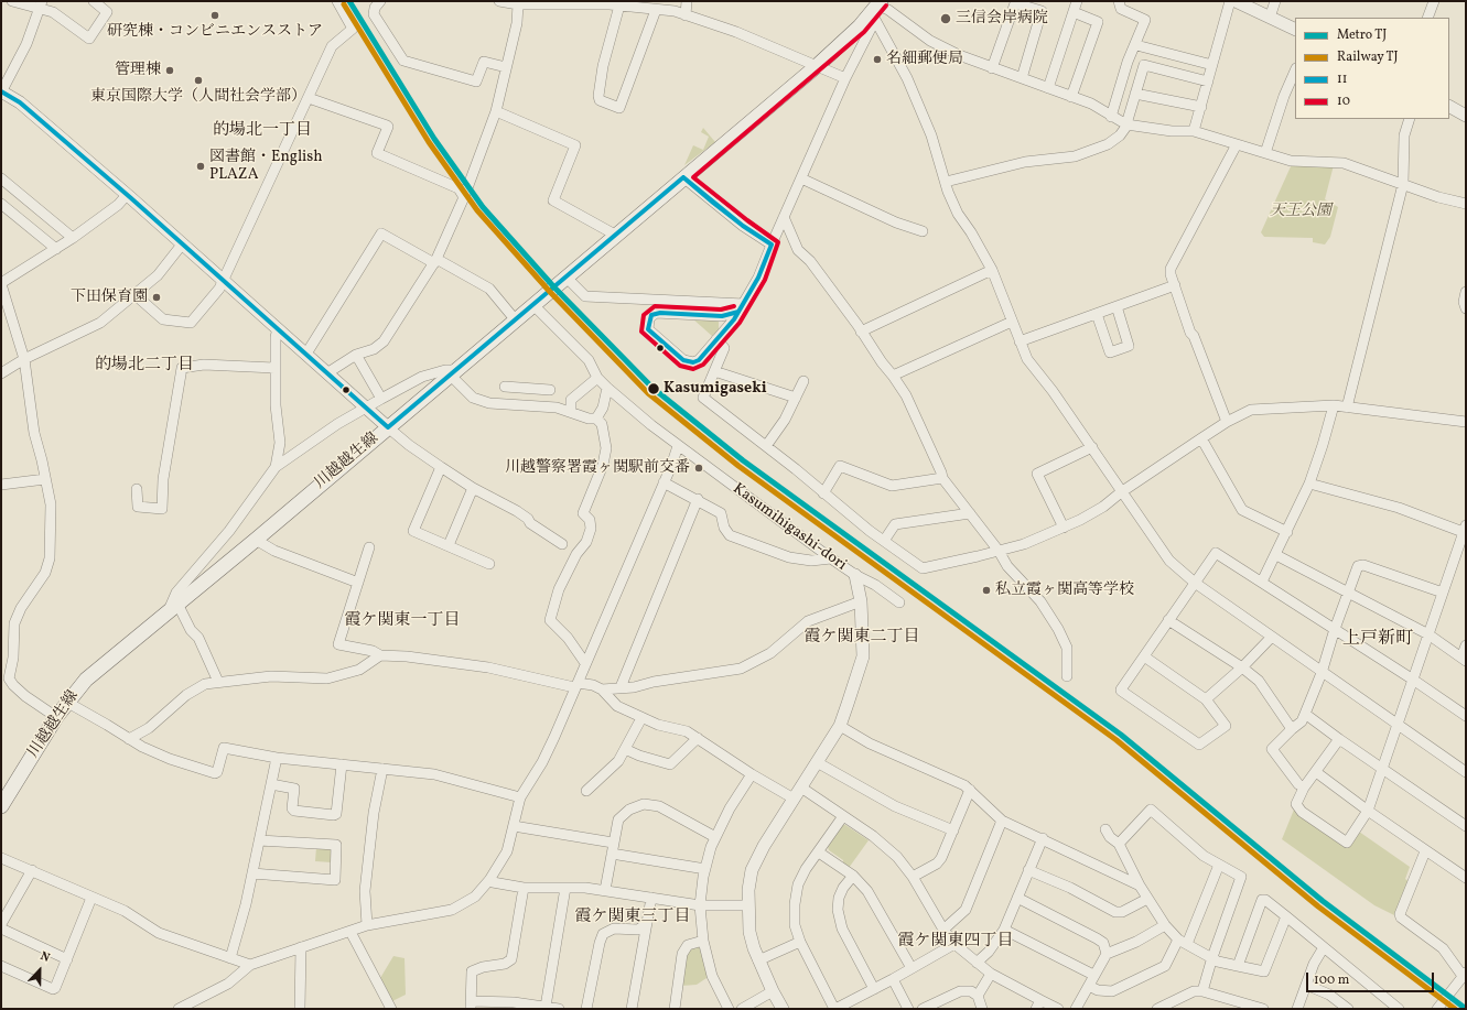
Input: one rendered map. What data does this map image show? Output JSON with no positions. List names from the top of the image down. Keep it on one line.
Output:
{"streets":{"main road":["川越越生線"],"street":["Kasumihigashi-dori"]},"crossings":[["川越越生線","Kasumihigashi-dori"]],"districts":["的場北一丁目","的場北二丁目","霞ケ関東一丁目","霞ケ関東二丁目","上戸新町","霞ケ関東三丁目","霞ケ関東四丁目"],"parks":["天王公園"],"places":["研究棟・コンビニエンスストア","三信会岸病院","名細郵便局","管理棟","東京国際大学（人間社会学部）","図書館・English PLAZA","下田保育園","Kasumigaseki","川越警察署霞ヶ関駅前交番","私立霞ヶ関高等学校"],"lines":["metro line TJ","rail line TJ","transit line 10","transit line 11"],"legend":["Metro TJ","Railway TJ","11","10"],"scale_bar":"100 m","north":"top"}
